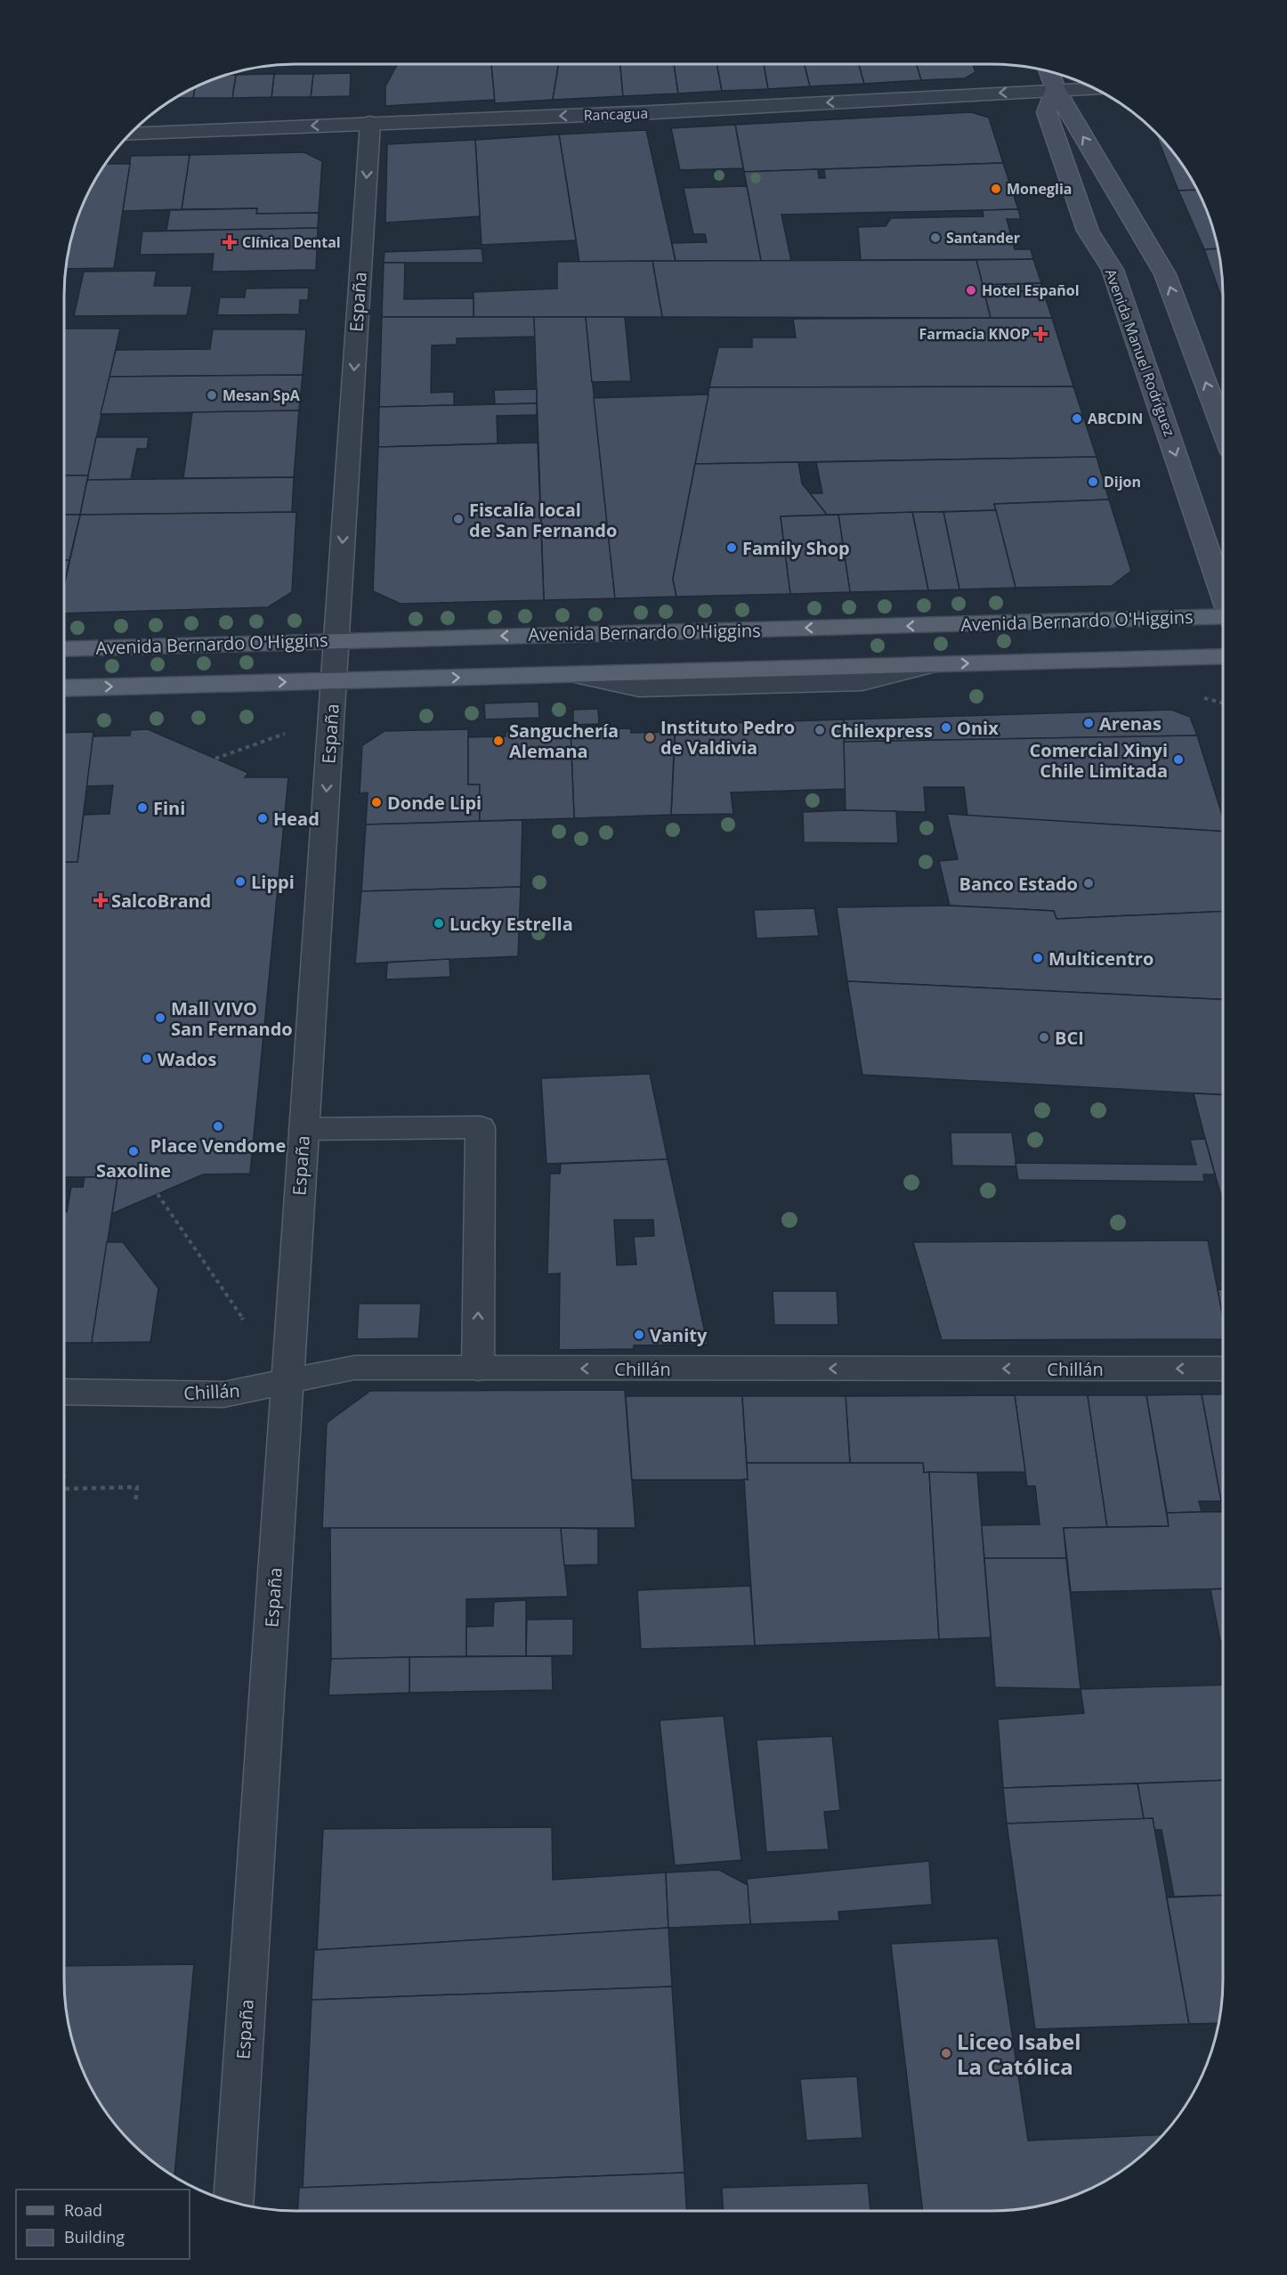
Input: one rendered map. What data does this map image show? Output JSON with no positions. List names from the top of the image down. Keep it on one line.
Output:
{"streets":{"main road":["Avenida Manuel Rodríguez","Avenida Bernardo O'Higgins"],"street":["Rancagua","España","Chillán"]},"crossings":[["Rancagua","España"],["Rancagua","Avenida Manuel Rodríguez"],["España","Avenida Bernardo O'Higgins"],["España","Chillán"]],"one_way":["Rancagua","España","Chillán"],"places":{"other":["Moneglia","Santander","Hotel Español","Mesan SpA","ABCDIN","Dijon","Fiscalía local de San Fernando","Family Shop","Arenas","Onix","Chilexpress","Instituto Pedro de Valdivia","Sanguchería Alemana","Comercial Xinyi Chile Limitada","Donde Lipi","Fini","Head","Lippi","Banco Estado","Lucky Estrella","Multicentro","Mall VIVO San Fernando","BCI","Wados","Place Vendome","Saxoline","Vanity","Liceo Isabel La Católica"],"health":["Clínica Dental","Farmacia KNOP","SalcoBrand"]},"legend":["Road","Building"]}
